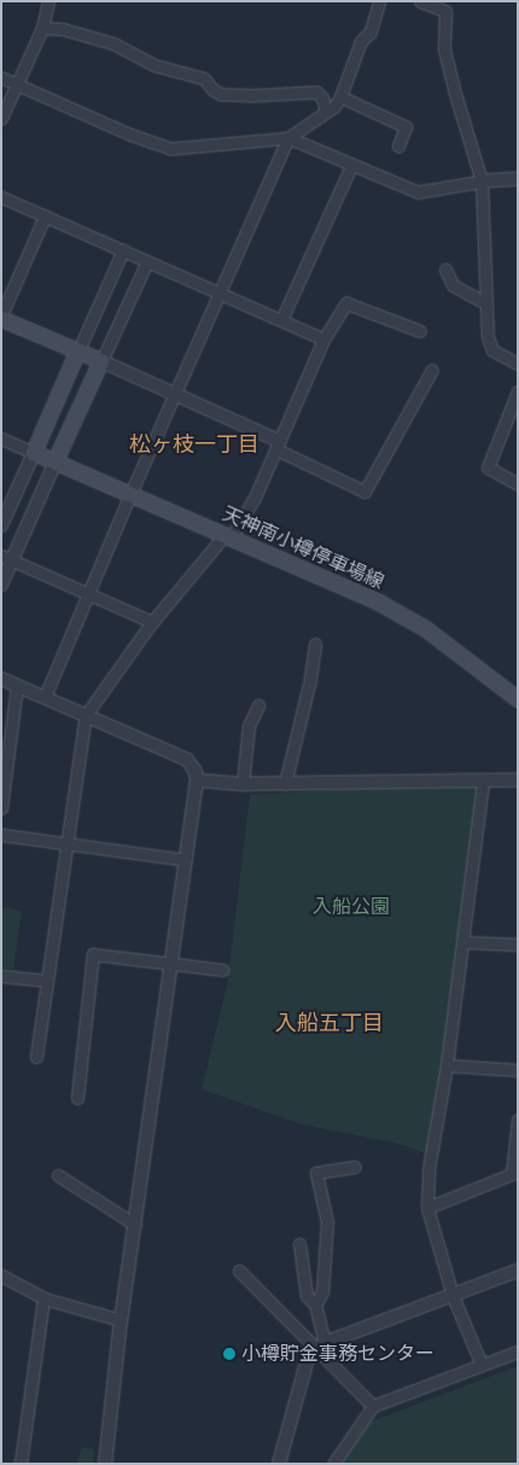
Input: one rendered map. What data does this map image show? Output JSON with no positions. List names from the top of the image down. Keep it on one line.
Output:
{"streets":{"main road":["天神南小樽停車場線"]},"districts":["松ヶ枝一丁目","入船五丁目"],"parks":["入船公園"],"places":["小樽貯金事務センター"]}
